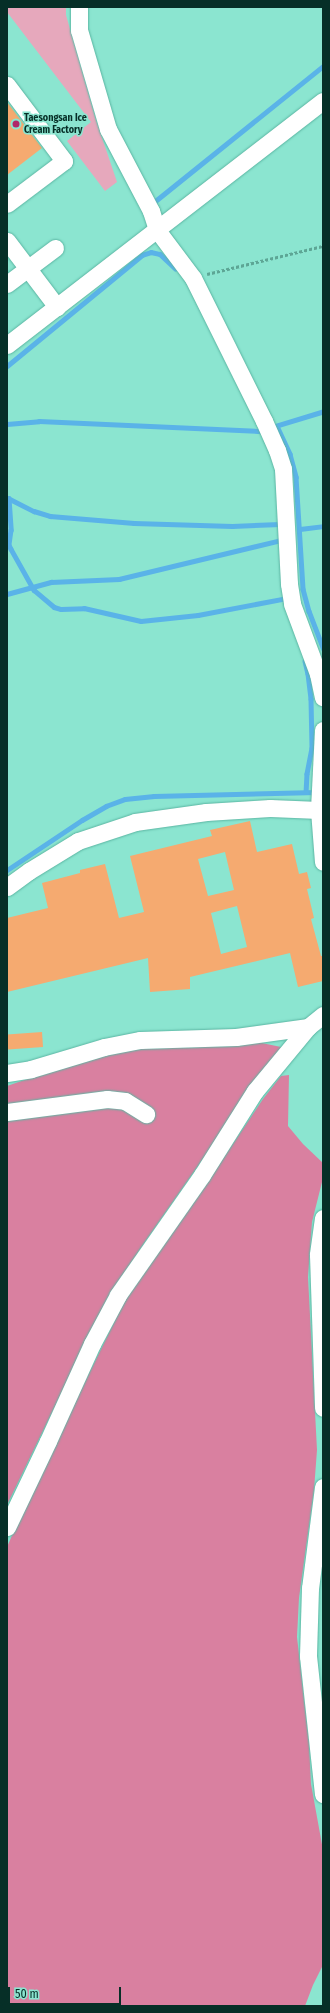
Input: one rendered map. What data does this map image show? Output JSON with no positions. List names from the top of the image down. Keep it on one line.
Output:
{"places":["Taesongsan Ice Cream Factory"],"scale_bar":"50 m"}
